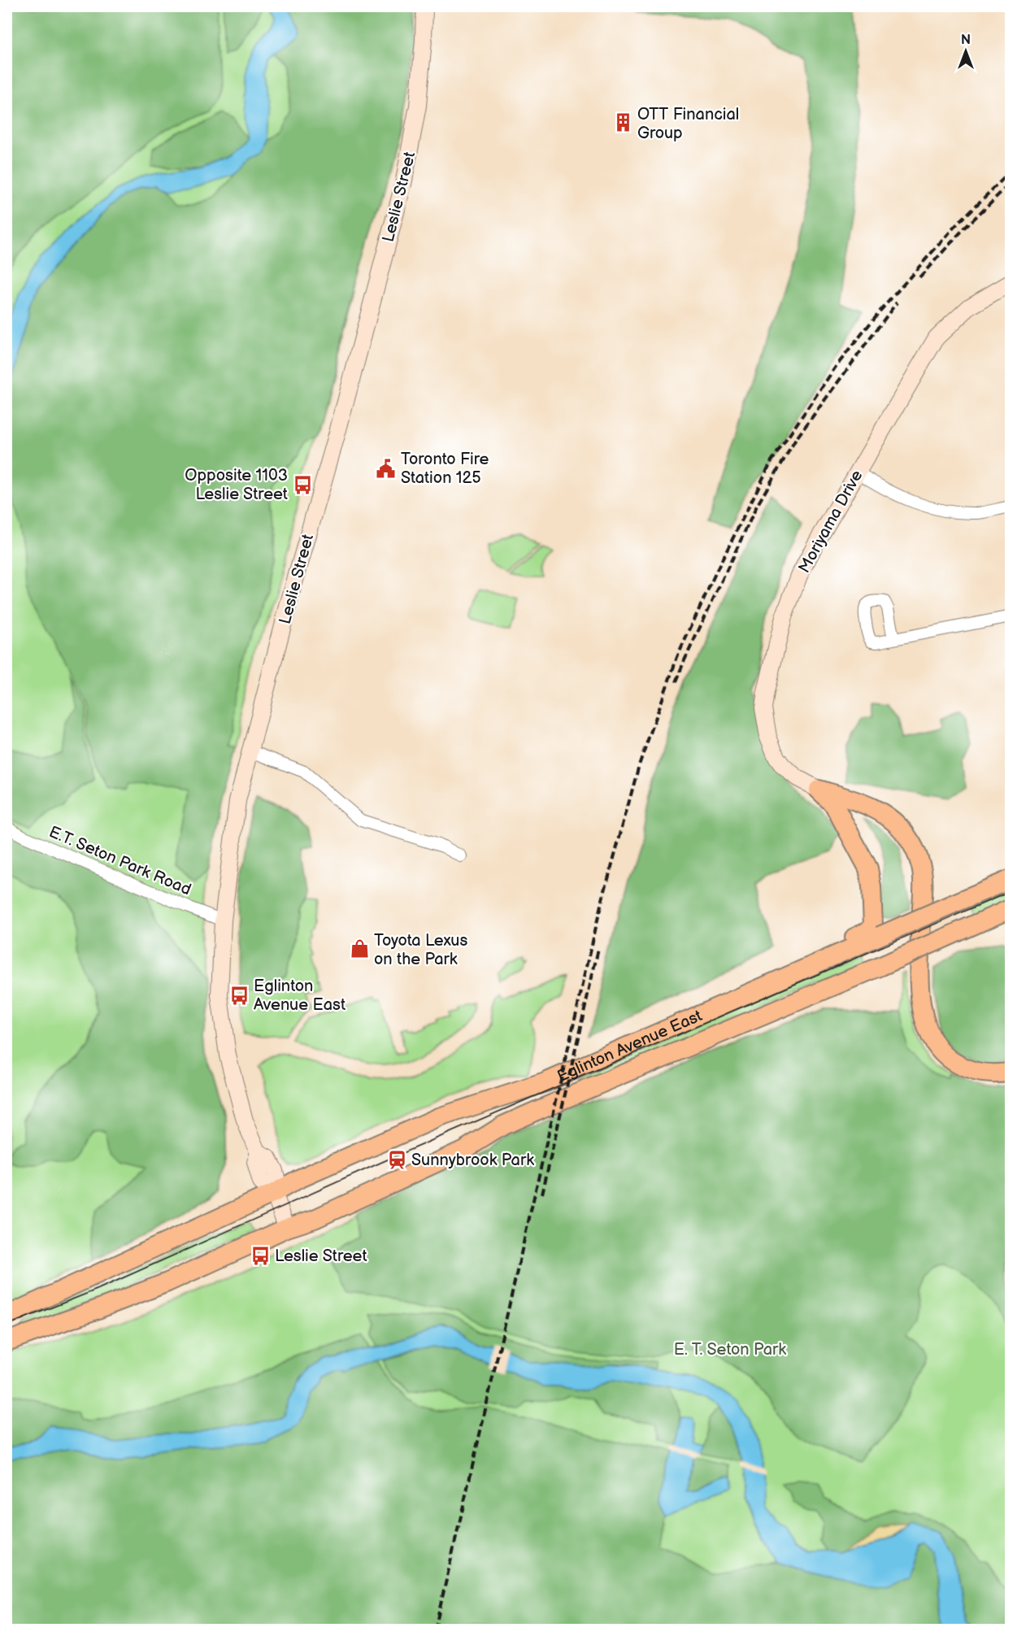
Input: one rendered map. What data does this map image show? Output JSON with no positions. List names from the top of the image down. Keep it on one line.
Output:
{"streets":{"main road":["Leslie Street","Moriyama Drive","Eglinton Avenue East"],"street":["E.T. Seton Park Road"]},"crossings":[["Leslie Street","E.T. Seton Park Road"],["Leslie Street","Eglinton Avenue East"]],"parks":["E. T. Seton Park"],"places":{"building":["OTT Financial Group"],"public building":["Toronto Fire Station 125"],"bus stop":["Opposite 1103 Leslie Street","Eglinton Avenue East","Leslie Street"],"shop":["Toyota Lexus on the Park"],"station":["Sunnybrook Park"]},"north":"top"}
